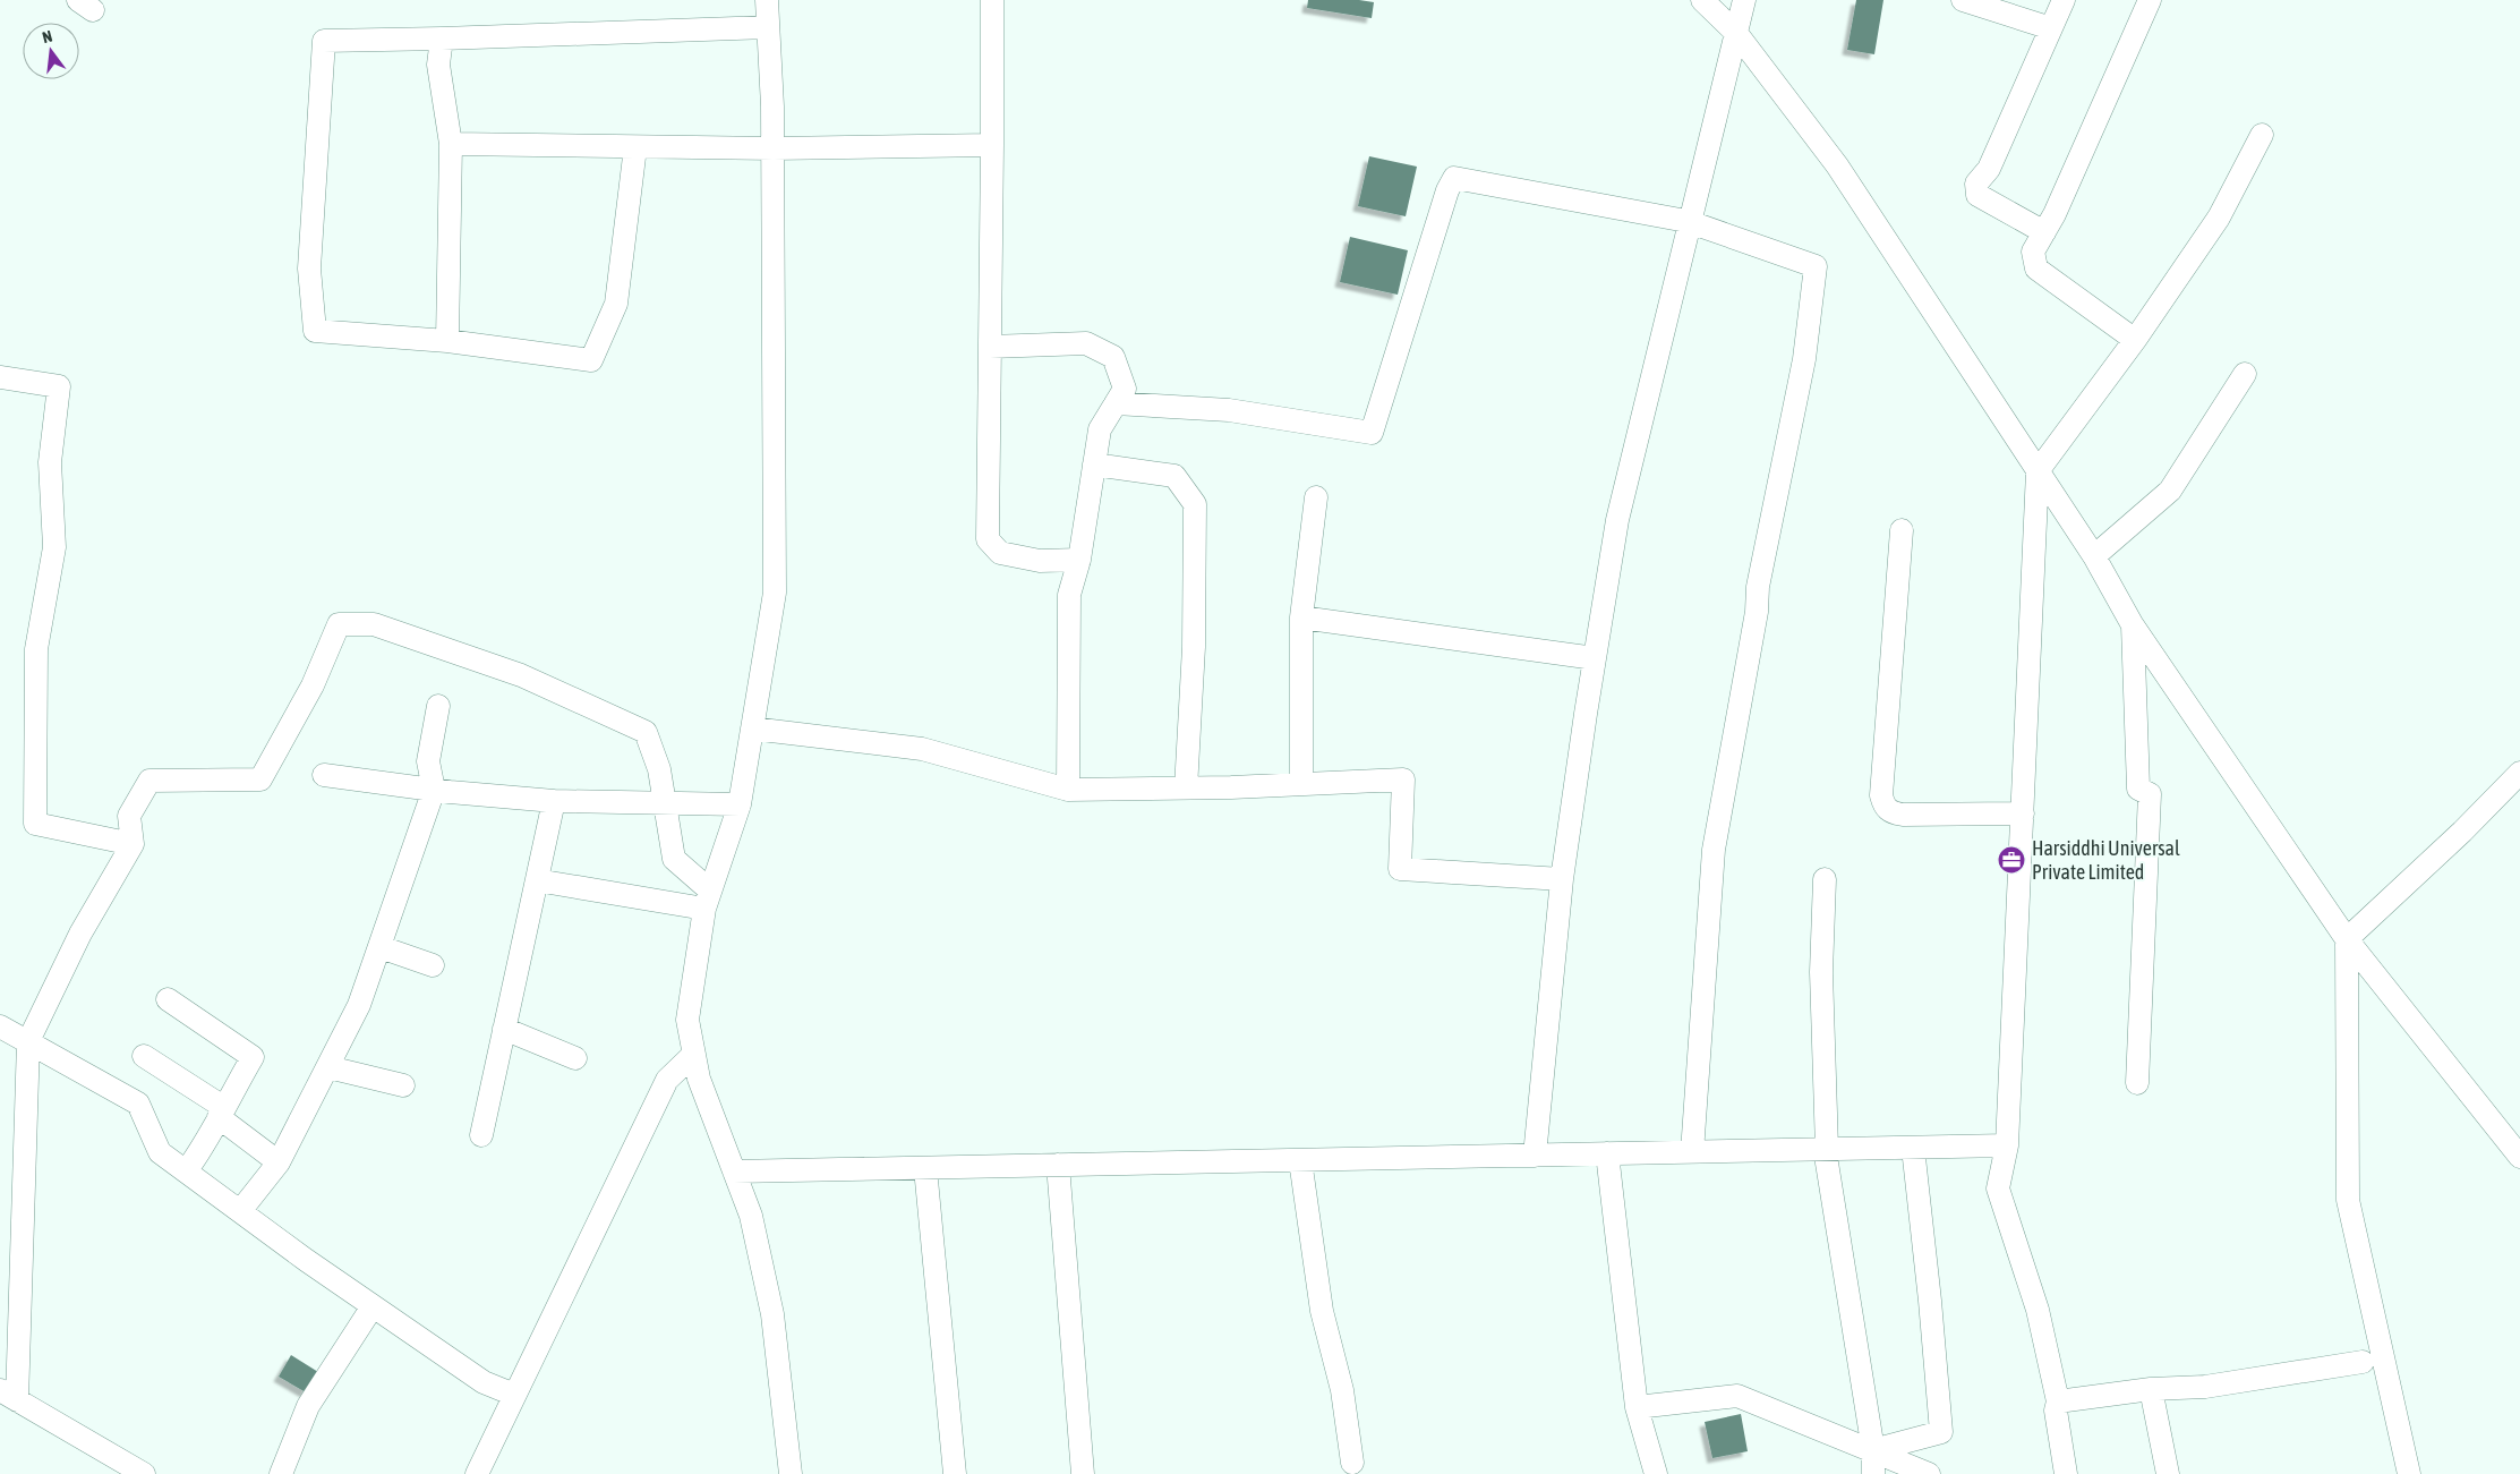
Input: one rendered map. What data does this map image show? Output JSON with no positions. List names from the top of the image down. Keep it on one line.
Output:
{"places":{"office":["Harsiddhi Universal Private Limited"]},"north":"top"}
